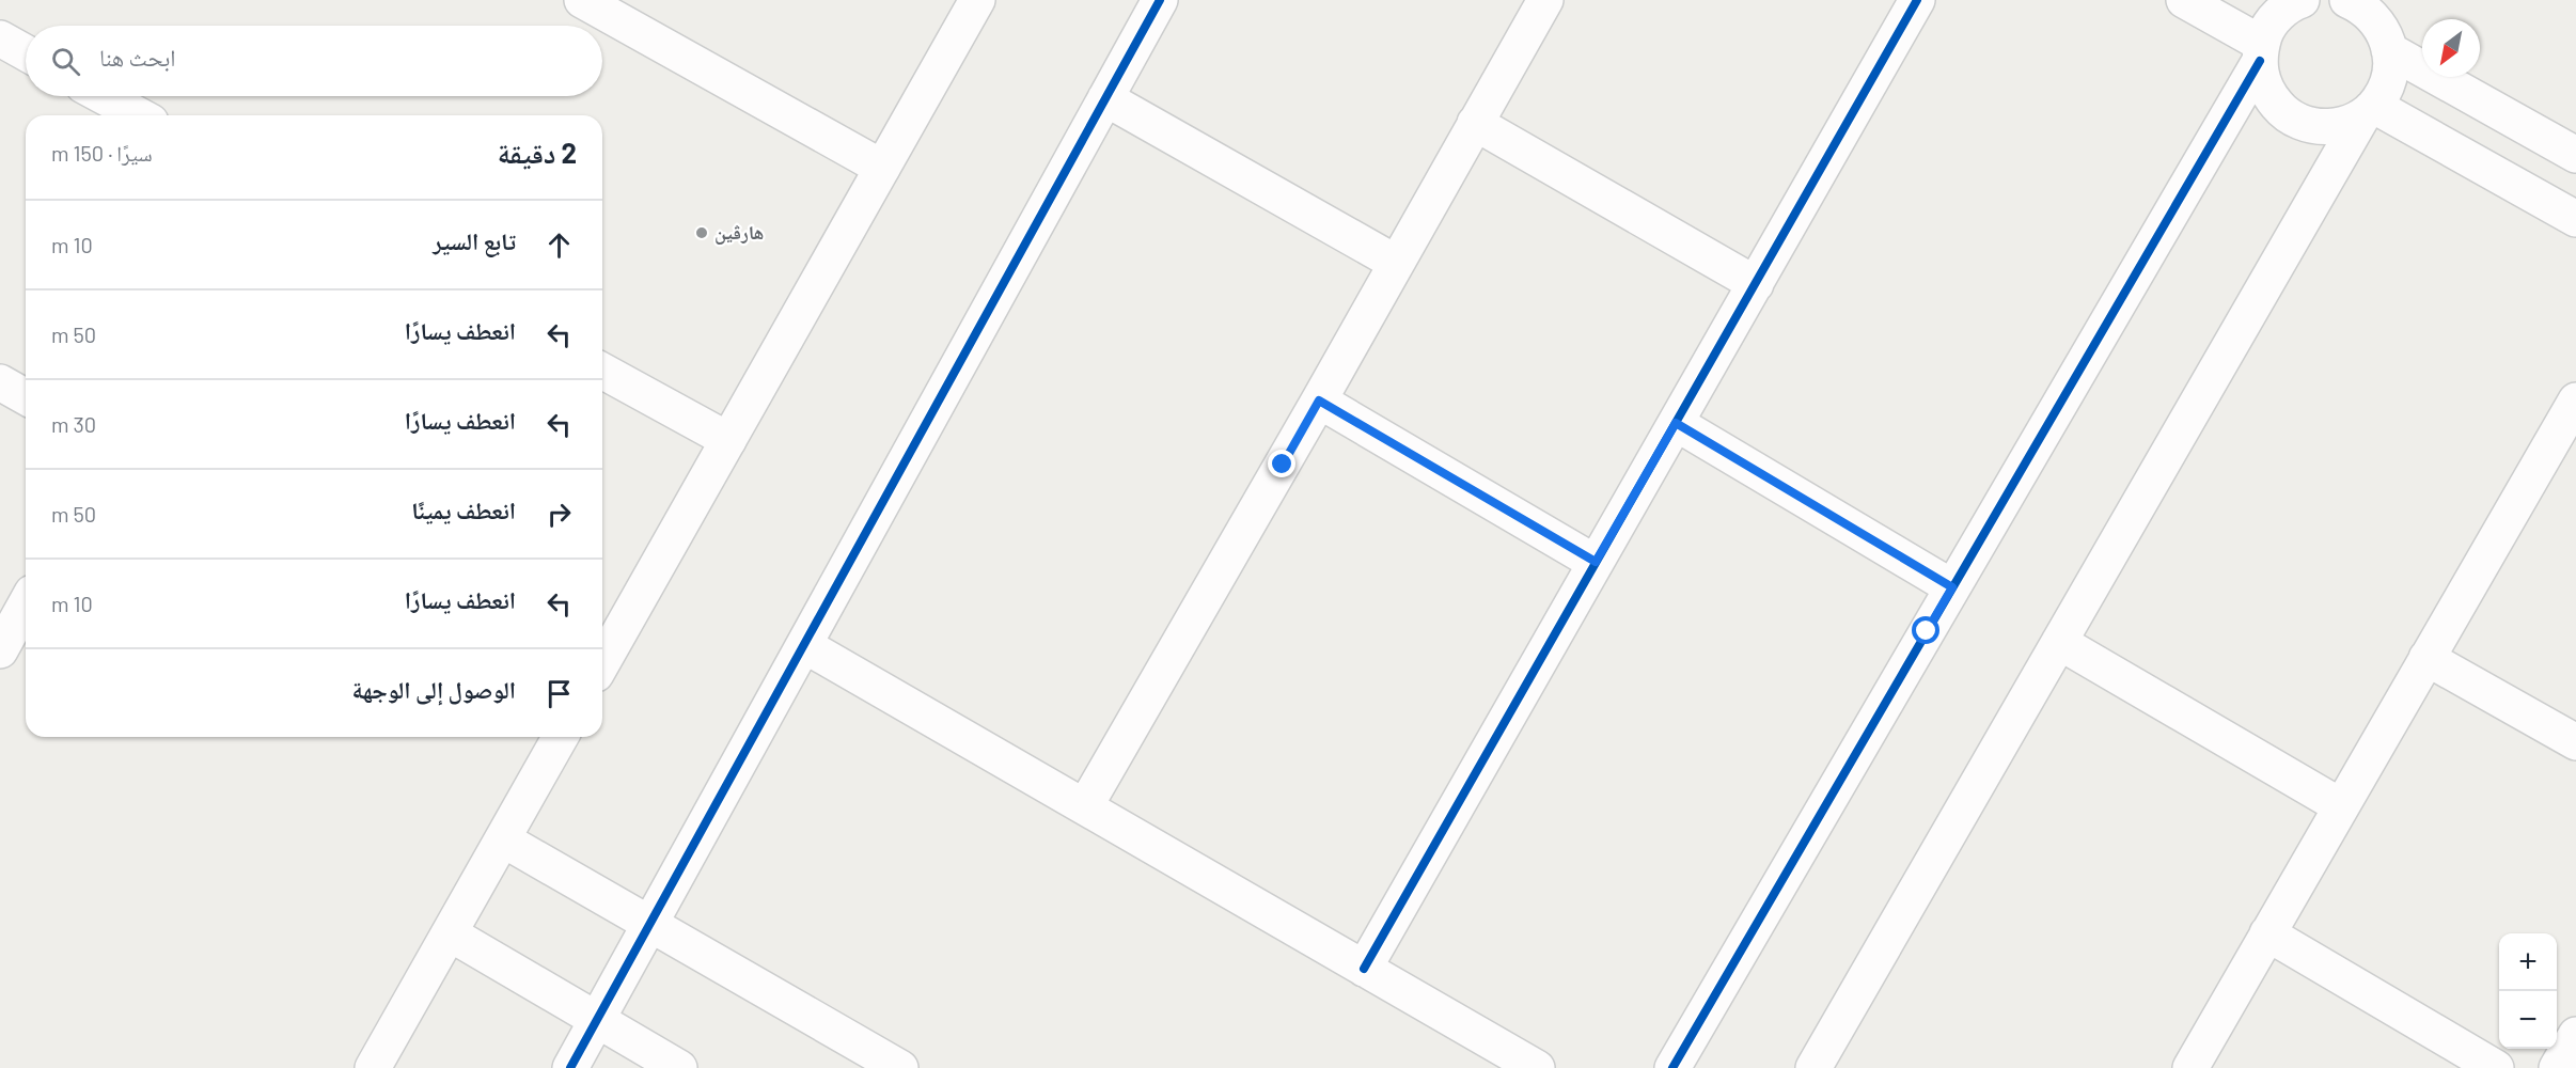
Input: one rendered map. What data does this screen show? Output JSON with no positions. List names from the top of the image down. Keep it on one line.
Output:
{"places":["هارڤين"],"north":"bottom left","page":{"search":"ابحث هنا","heading":["2 دقيقة","سيرًا · 150 m"],"list":[["تابع السير","10 m"],["انعطف يسارًا","50 m"],["انعطف يسارًا","30 m"],["انعطف يمينًا","50 m"],["انعطف يسارًا","10 m"],"الوصول إلى الوجهة"],"map_buttons":["+","−"]}}
